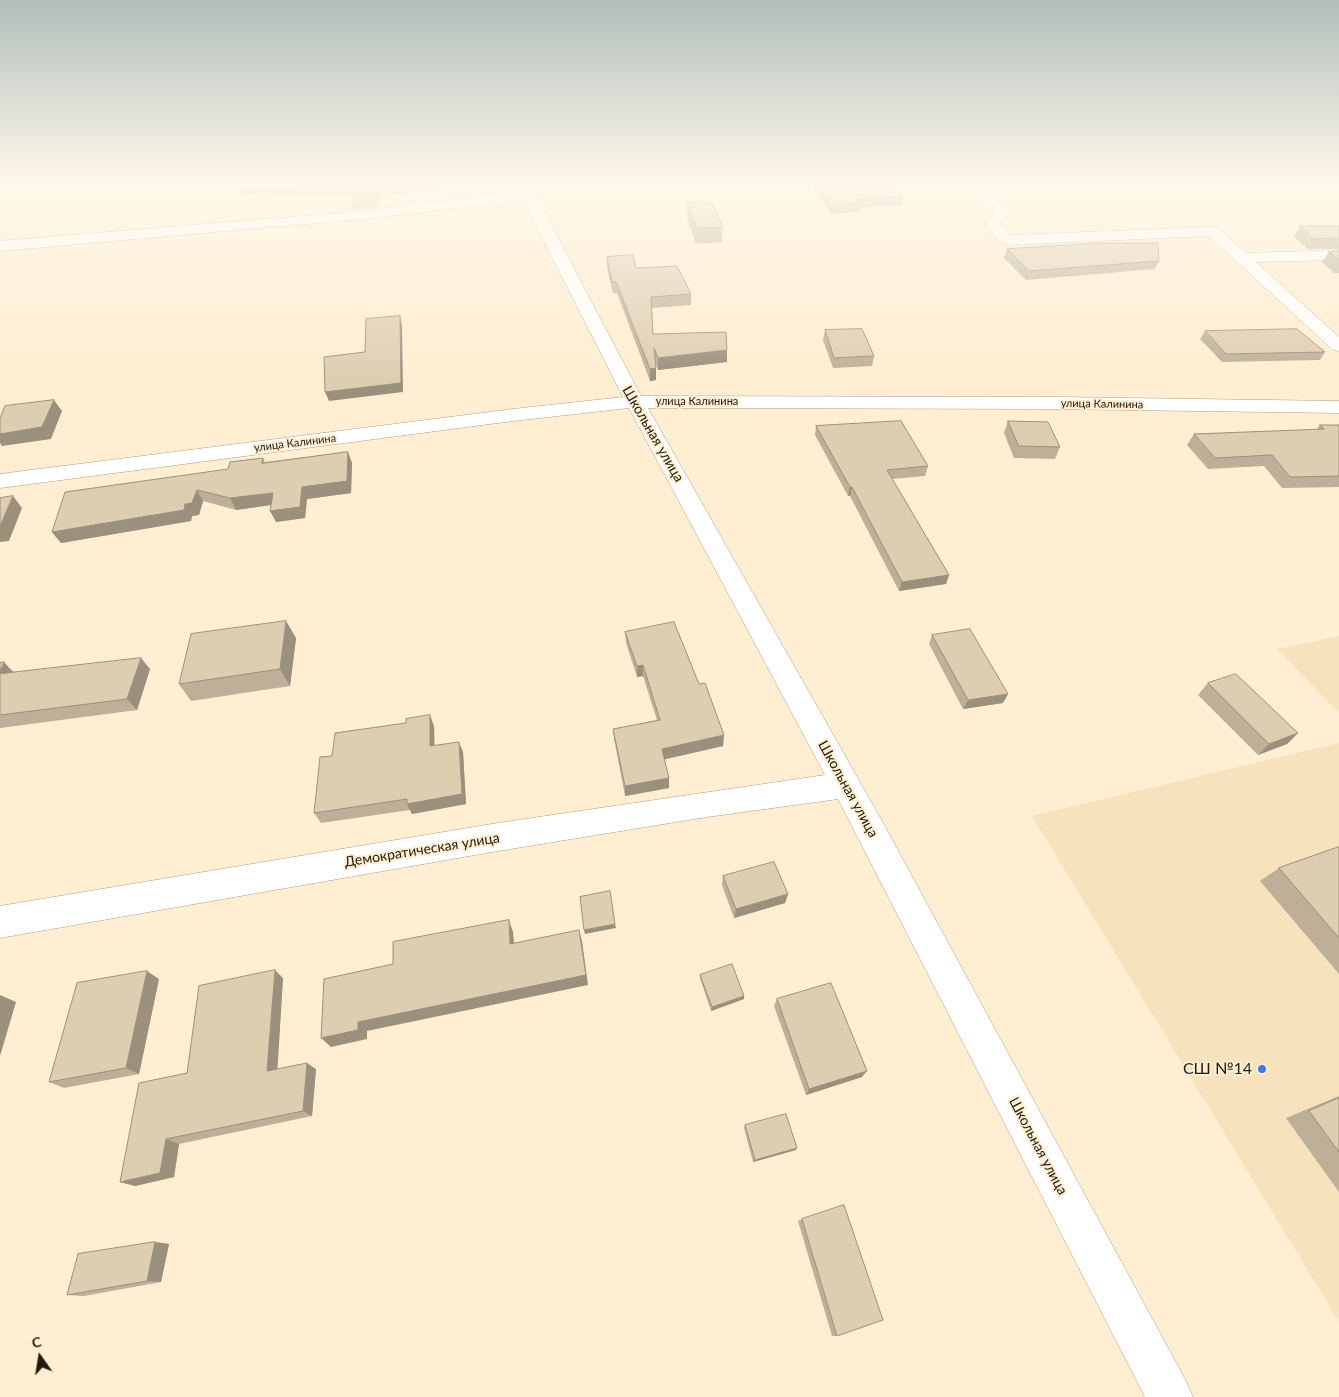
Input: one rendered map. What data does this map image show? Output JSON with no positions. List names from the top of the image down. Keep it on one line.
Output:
{"streets":{"street":["улица Калинина","Школьная улица","Демократическая улица"]},"crossings":[["улица Калинина","Школьная улица"],["Школьная улица","Демократическая улица"]],"places":["СШ №14"],"north":"top"}
